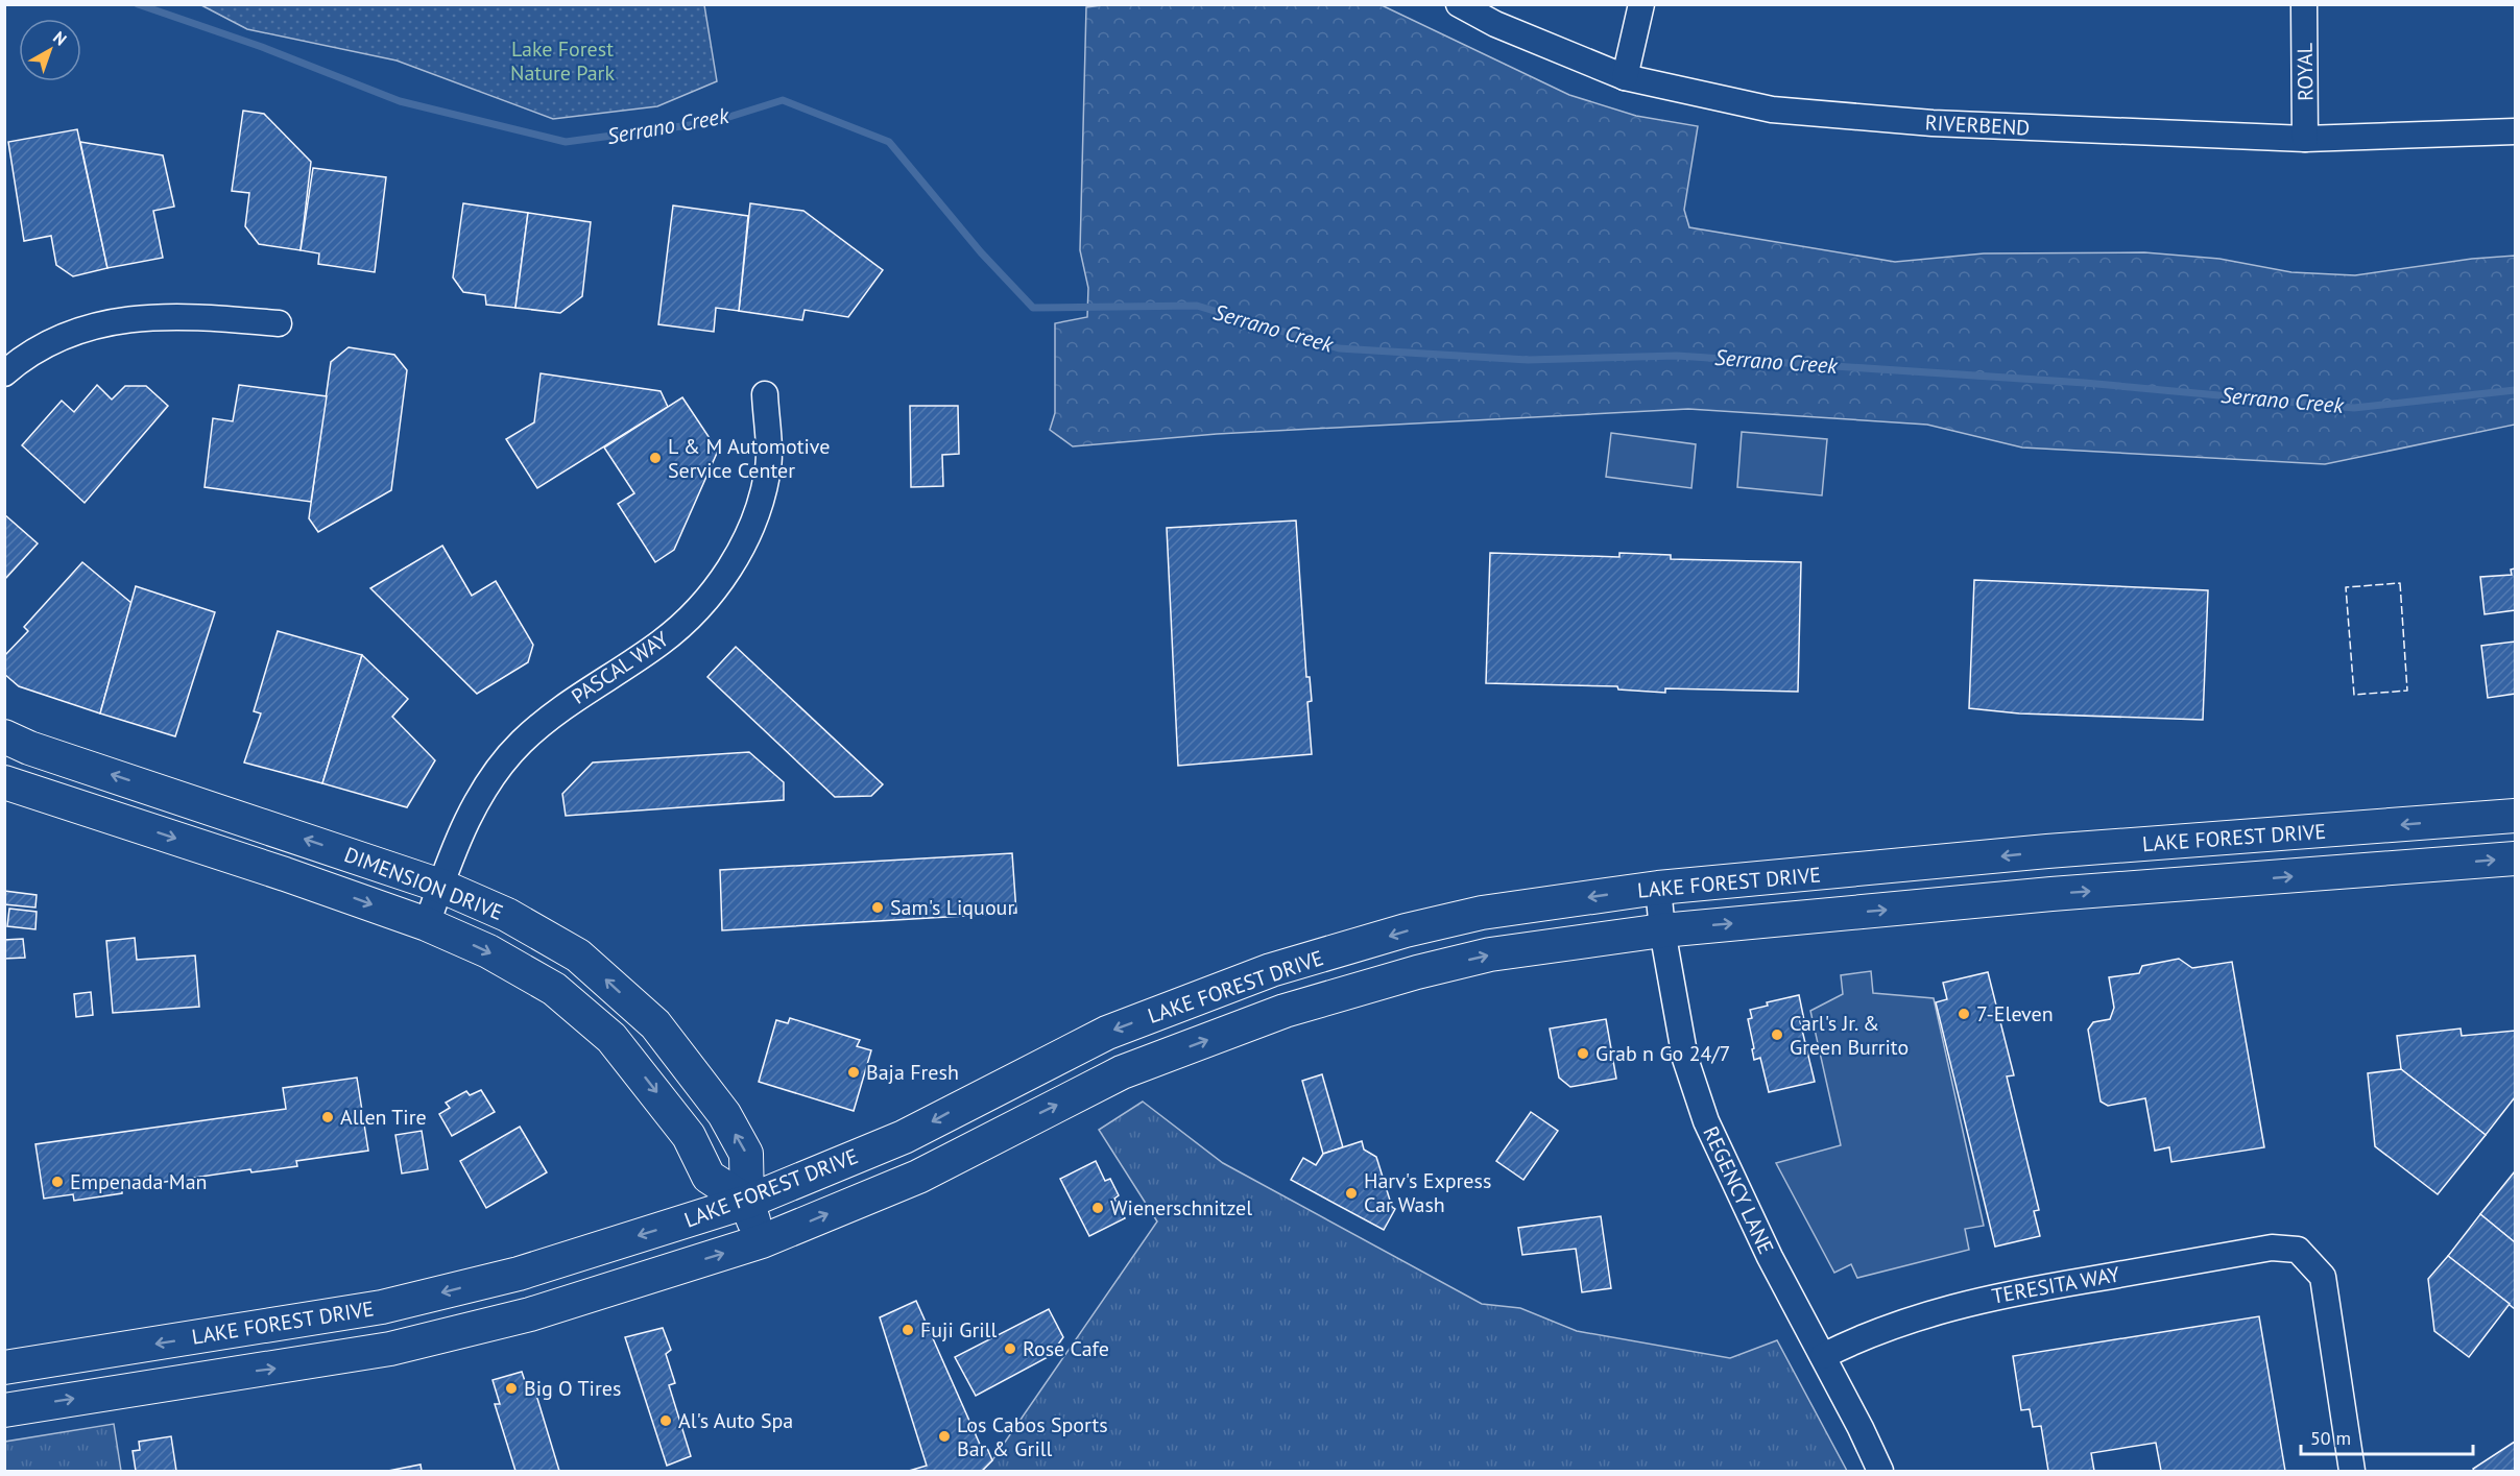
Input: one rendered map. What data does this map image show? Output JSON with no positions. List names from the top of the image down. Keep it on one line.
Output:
{"streets":{"main road":["LAKE FOREST DRIVE","DIMENSION DRIVE"],"street":["ROYAL","RIVERBEND","PASCAL WAY","REGENCY LANE","TERESITA WAY"]},"crossings":[["ROYAL","RIVERBEND"],["PASCAL WAY","DIMENSION DRIVE"],["LAKE FOREST DRIVE","DIMENSION DRIVE"],["LAKE FOREST DRIVE","REGENCY LANE"],["REGENCY LANE","TERESITA WAY"]],"water":["Serrano Creek"],"parks":["Lake Forest Nature Park"],"places":["L & M Automotive Service Center","Sam's Liquour","7-Eleven","Carl's Jr. & Green Burrito","Grab n Go 24/7","Baja Fresh","Allen Tire","Empenada Man","Harv's Express Car Wash","Wienerschnitzel","Fuji Grill","Rose Cafe","Big O Tires","Al's Auto Spa","Los Cabos Sports Bar & Grill"],"scale_bar":"50 m","north":"top right"}
